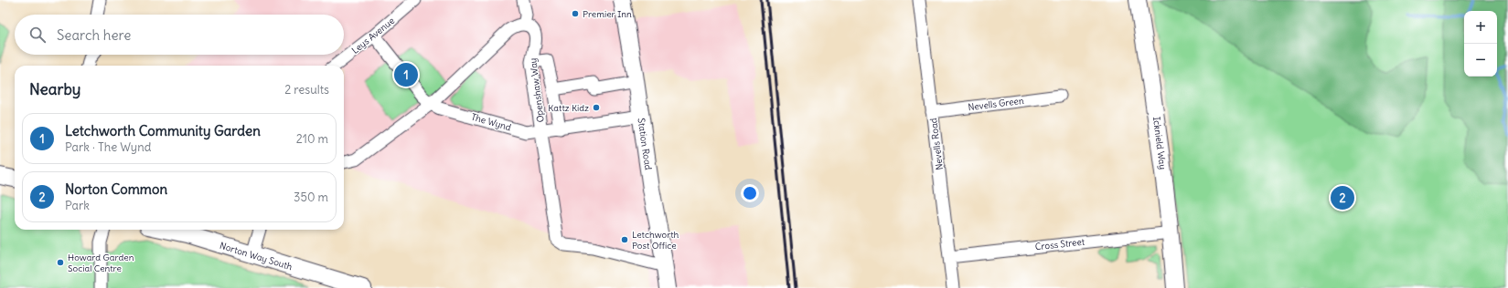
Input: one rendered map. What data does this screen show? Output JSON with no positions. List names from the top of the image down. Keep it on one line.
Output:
{"streets":{"street":["Leys Avenue","Openshaw Way","Nevells Green","The Wynd","Icknield Way","Station Road","Nevells Road","Cross Street","Norton Way South"]},"crossings":[["Leys Avenue","The Wynd"],["Openshaw Way","The Wynd"],["Openshaw Way","Station Road"],["Nevells Green","Nevells Road"],["The Wynd","Station Road"],["Icknield Way","Cross Street"],["Nevells Road","Cross Street"]],"places":["Premier Inn","Kattz Kidz","Letchworth Post Office","Howard Garden Social Centre"],"page":{"map_buttons":["+","−"],"search":"Search here","pins":["1","2"],"heading":["Nearby","2 results"],"list":[{"mark":"1","name":"Letchworth Community Garden","note":"Park · The Wynd","value":"210 m"},{"mark":"2","name":"Norton Common","note":"Park","value":"350 m"}]}}
